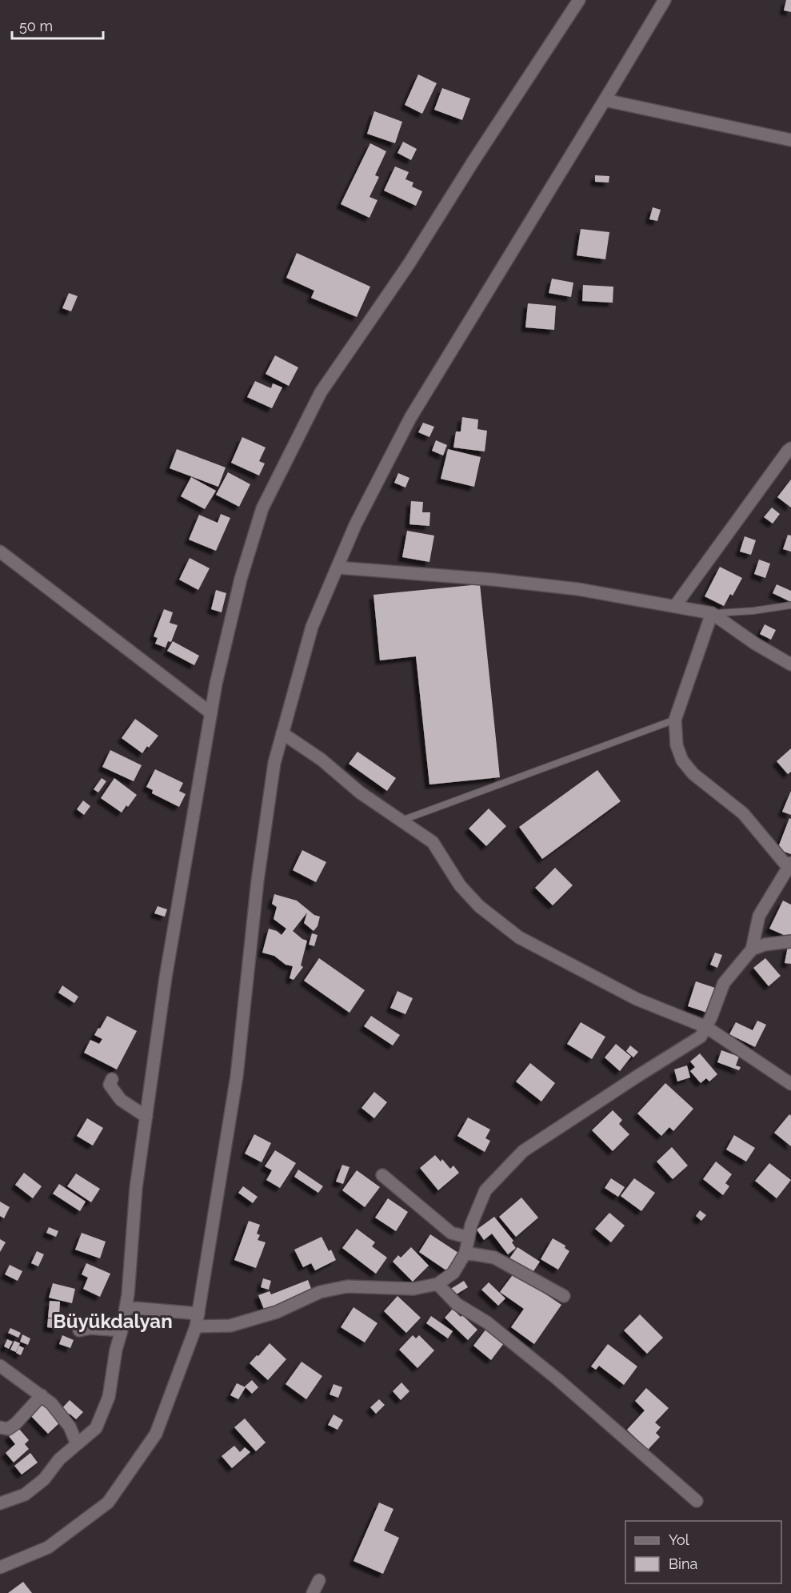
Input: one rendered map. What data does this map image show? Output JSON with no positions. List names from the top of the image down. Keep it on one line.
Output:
{"districts":["Büyükdalyan"],"legend":["Yol","Bina"],"scale_bar":"50 m"}
